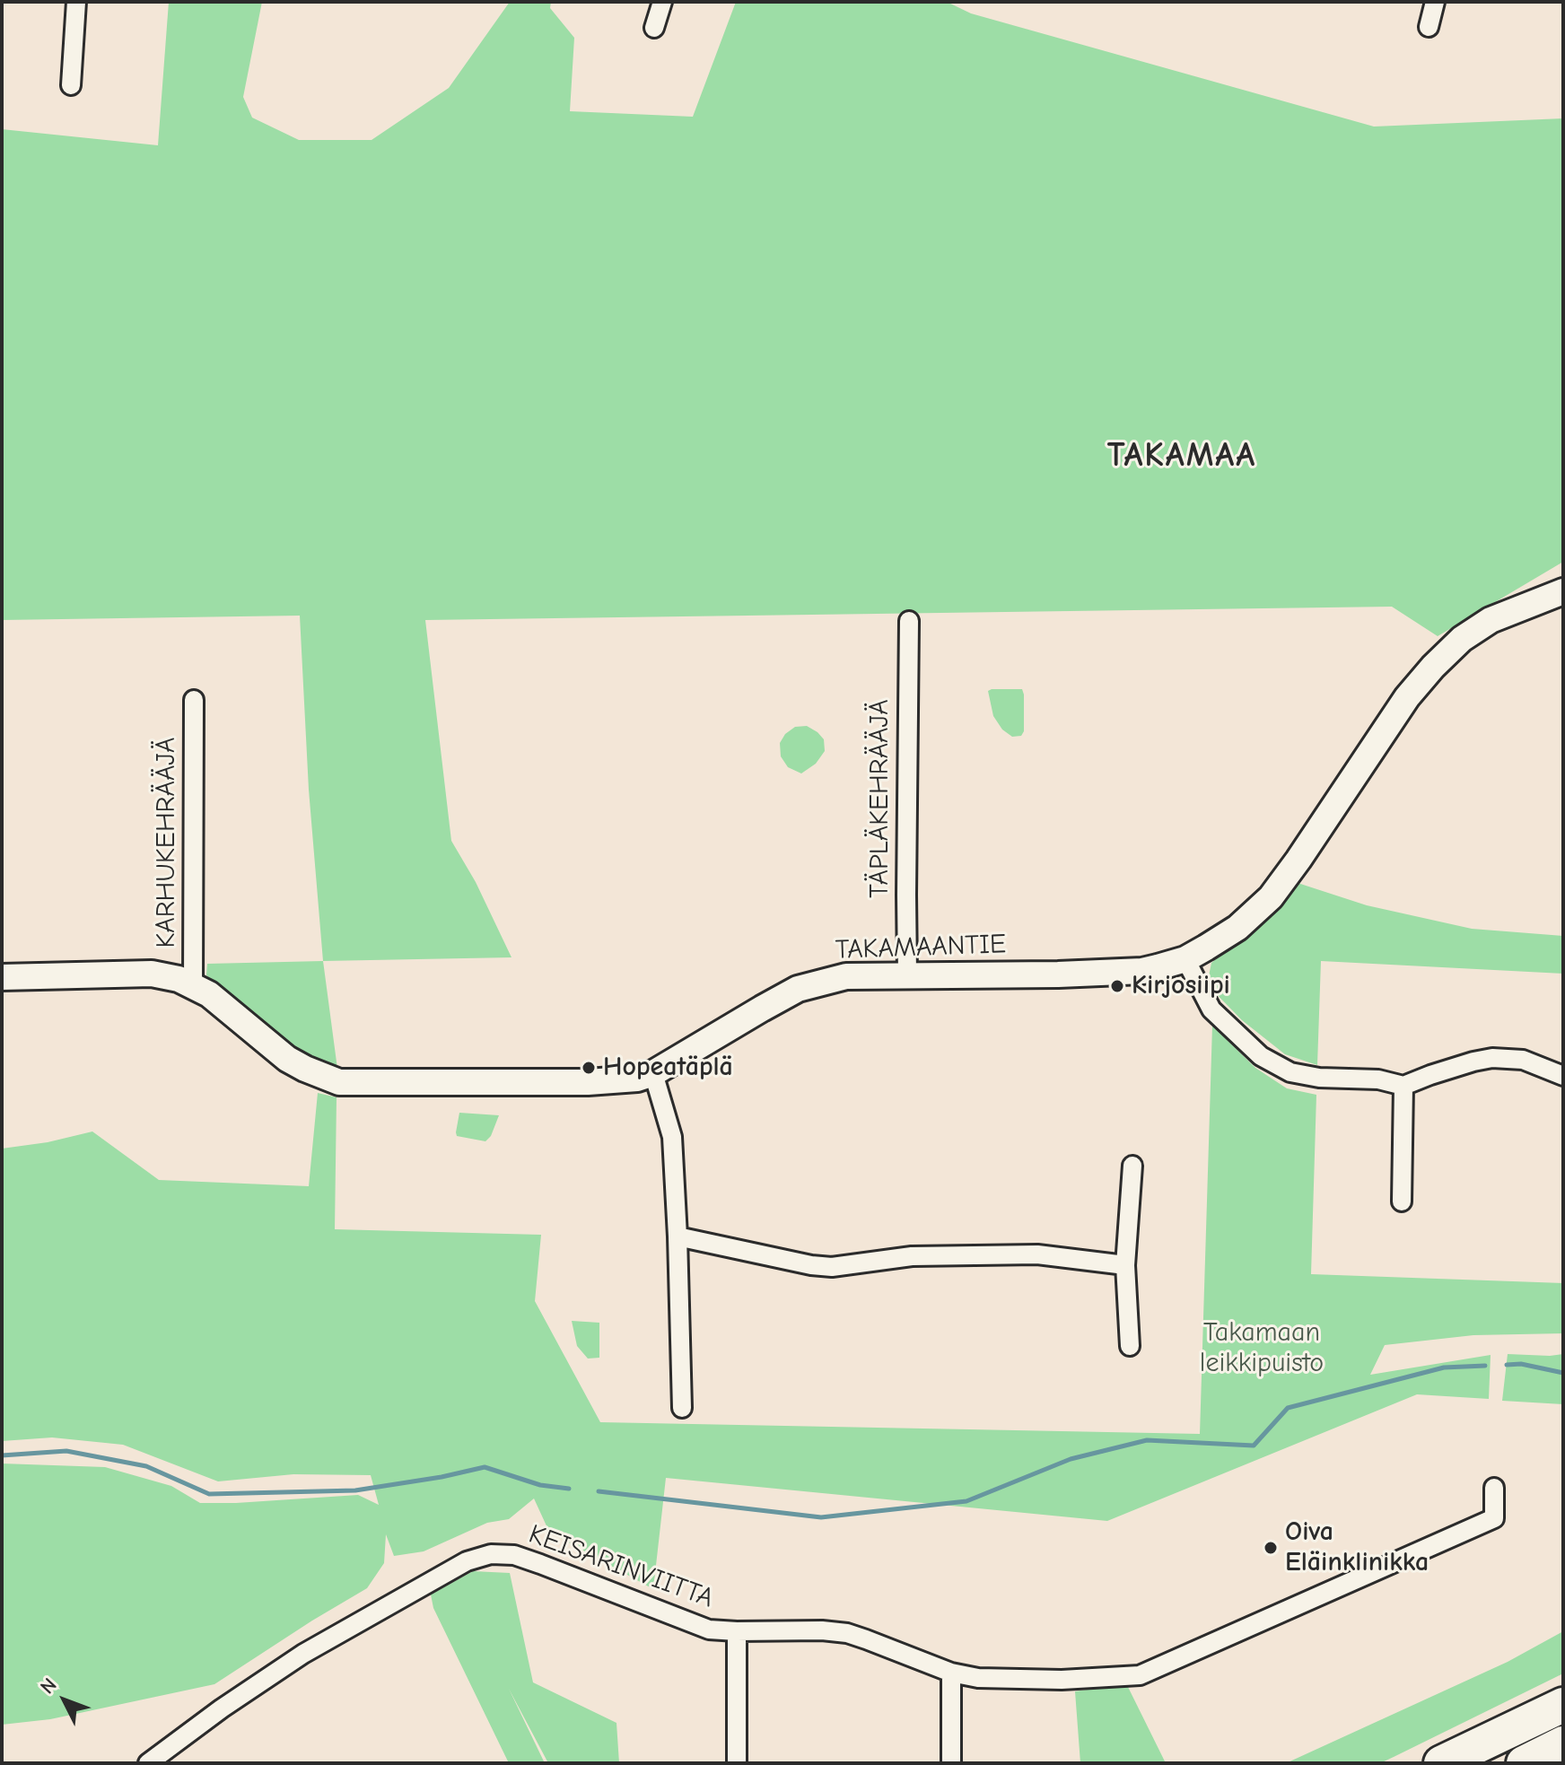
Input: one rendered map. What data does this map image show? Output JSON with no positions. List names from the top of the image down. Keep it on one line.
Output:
{"streets":{"street":["TÄPLÄKEHRÄÄJÄ","KARHUKEHRÄÄJÄ","TAKAMAANTIE","KEISARINVIITTA"]},"crossings":[["TÄPLÄKEHRÄÄJÄ","TAKAMAANTIE"],["KARHUKEHRÄÄJÄ","TAKAMAANTIE"]],"districts":["TAKAMAA"],"parks":["Takamaan leikkipuisto"],"places":["Kirjosiipi","Hopeatäplä","Oiva Eläinklinikka"],"north":"top left"}
